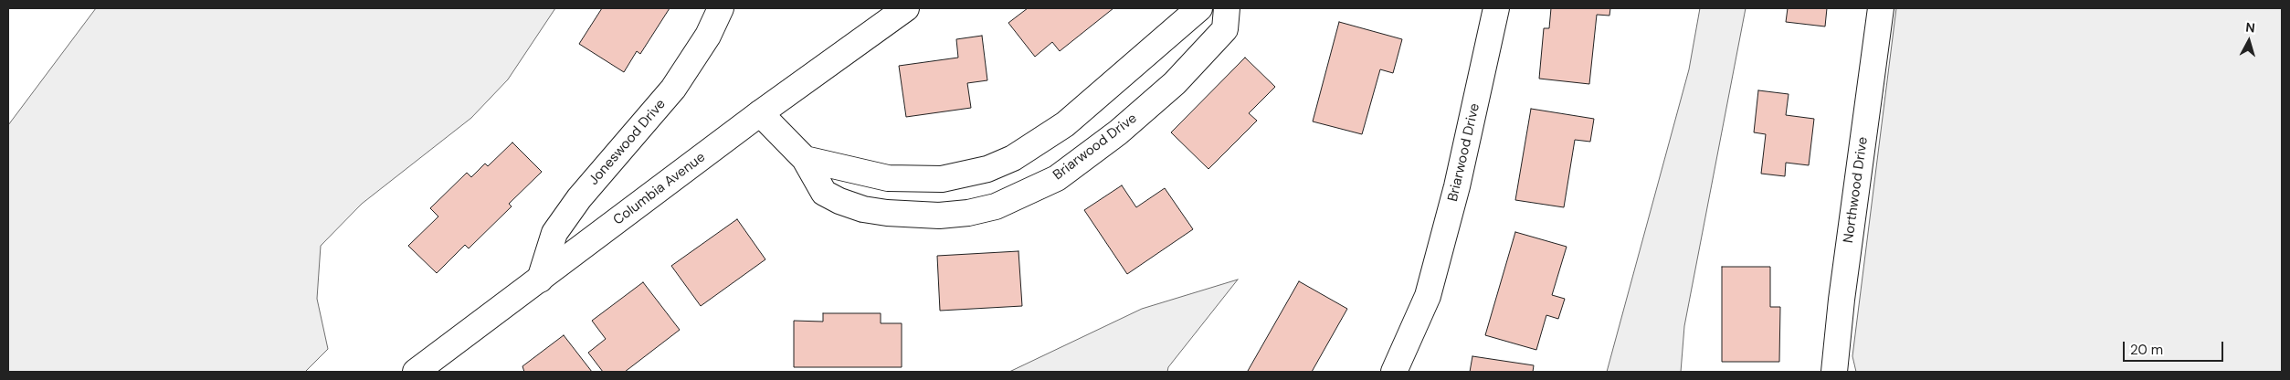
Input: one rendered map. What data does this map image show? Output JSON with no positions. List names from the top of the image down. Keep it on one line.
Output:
{"streets":{"street":["Joneswood Drive","Briarwood Drive","Columbia Avenue","Northwood Drive"]},"crossings":[["Joneswood Drive","Columbia Avenue"],["Briarwood Drive","Columbia Avenue"]],"scale_bar":"20 m","north":"top"}
